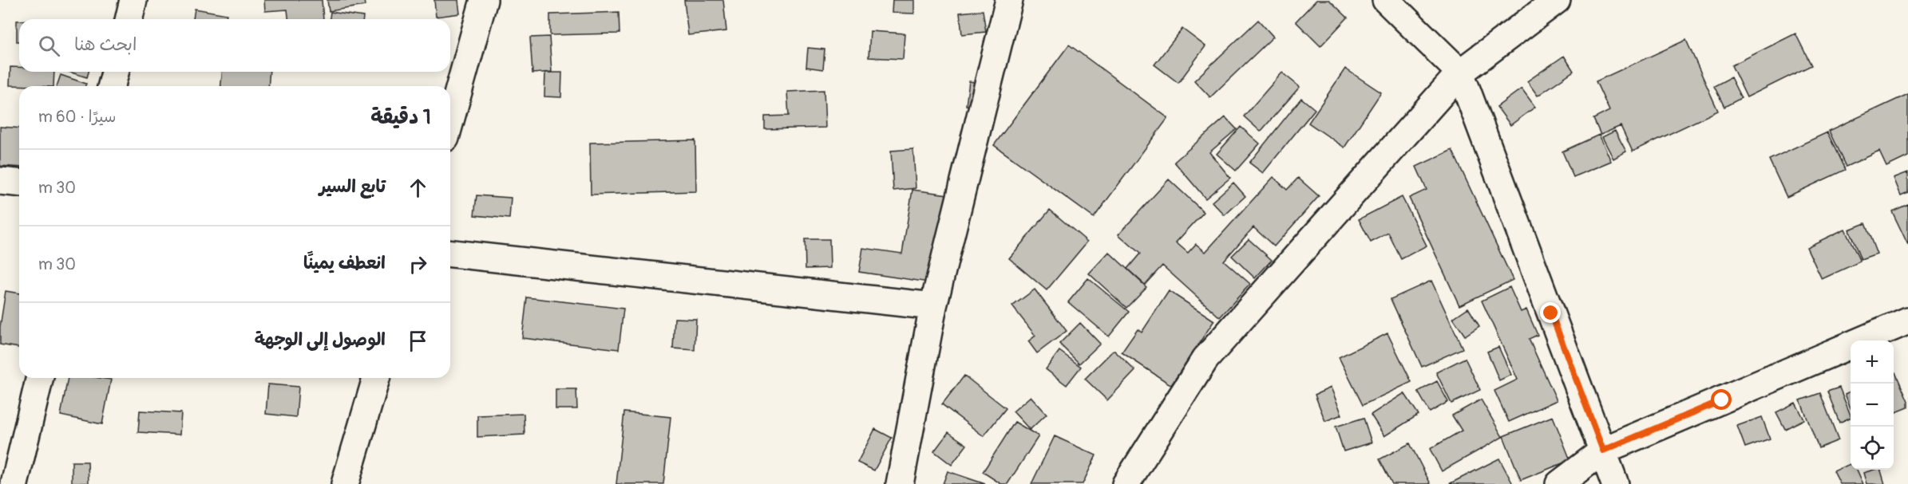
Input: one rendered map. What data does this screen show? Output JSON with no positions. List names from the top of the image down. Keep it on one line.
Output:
{"page":{"search":"ابحث هنا","heading":["1 دقيقة","سيرًا · 60 m"],"list":[["تابع السير","30 m"],["انعطف يمينًا","30 m"],"الوصول إلى الوجهة"],"map_buttons":["+","−"]}}
